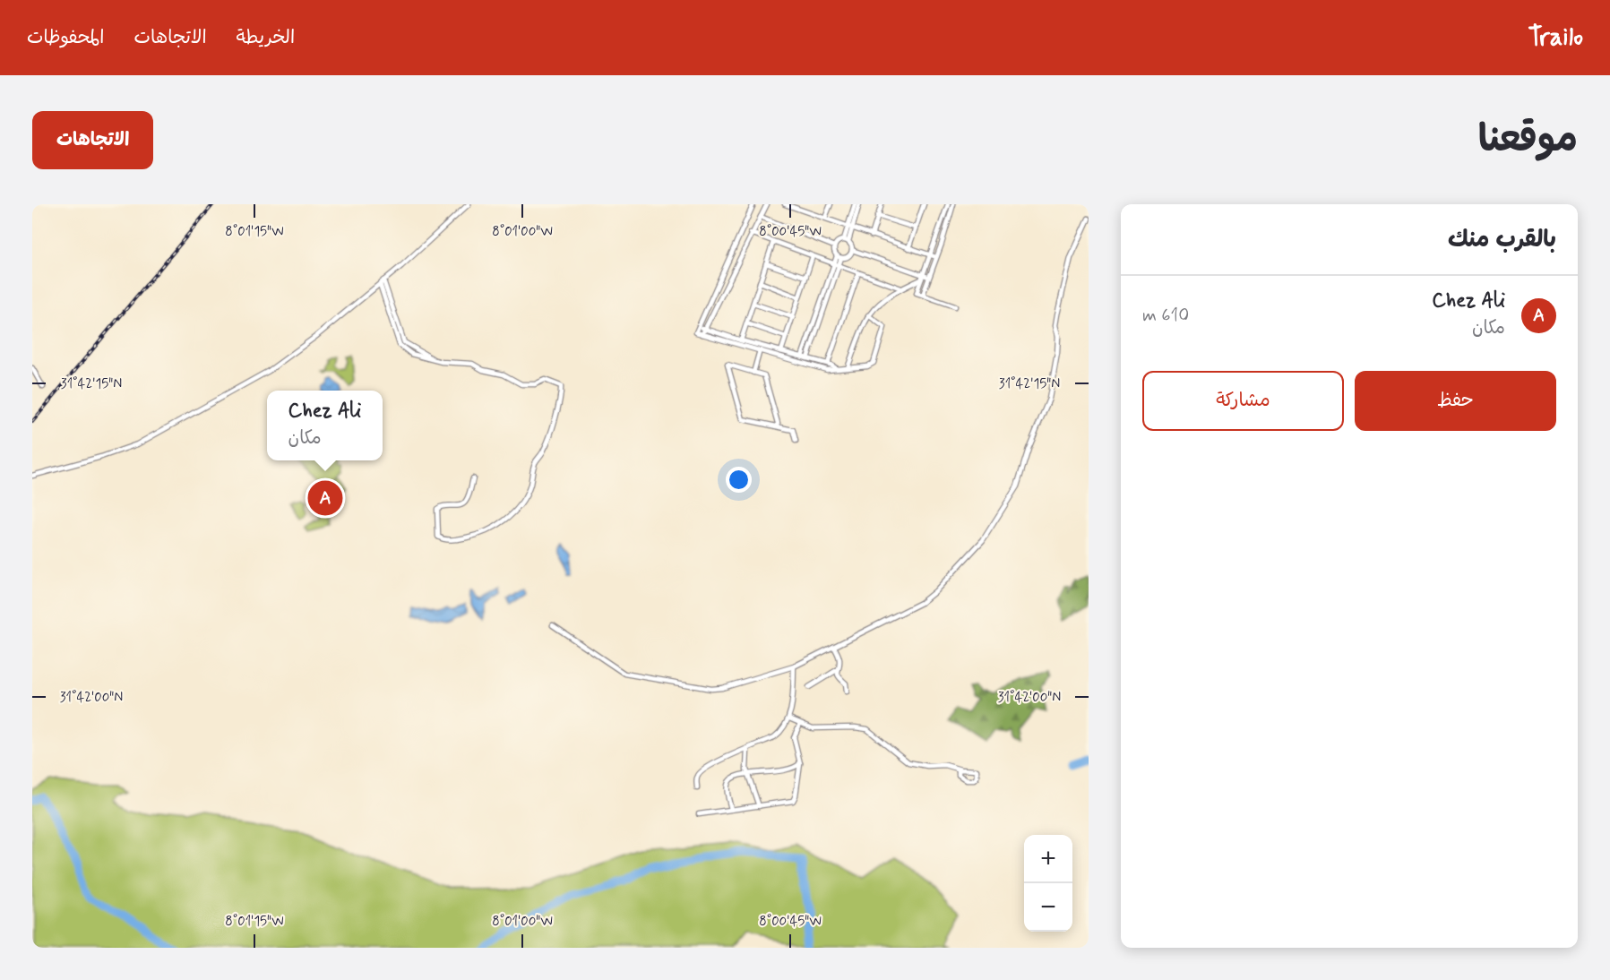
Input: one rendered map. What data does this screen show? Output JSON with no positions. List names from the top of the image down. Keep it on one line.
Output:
{"page":{"header":"Trailo","nav":["الخريطة","الاتجاهات","المحفوظات"],"title":"موقعنا","buttons":["الاتجاهات",["حفظ","مشاركة"]],"heading":"بالقرب منك","list":[{"mark":"A","name":"Chez Ali","note":"مكان","value":"610 m"}],"popup":["Chez Ali","مكان"],"pins":"A","map_buttons":["+","−"]},"coordinates":["8°01'15\"W","8°01'00\"W","8°00'45\"W","31°42'15\"N","31°42'00\"N"]}
